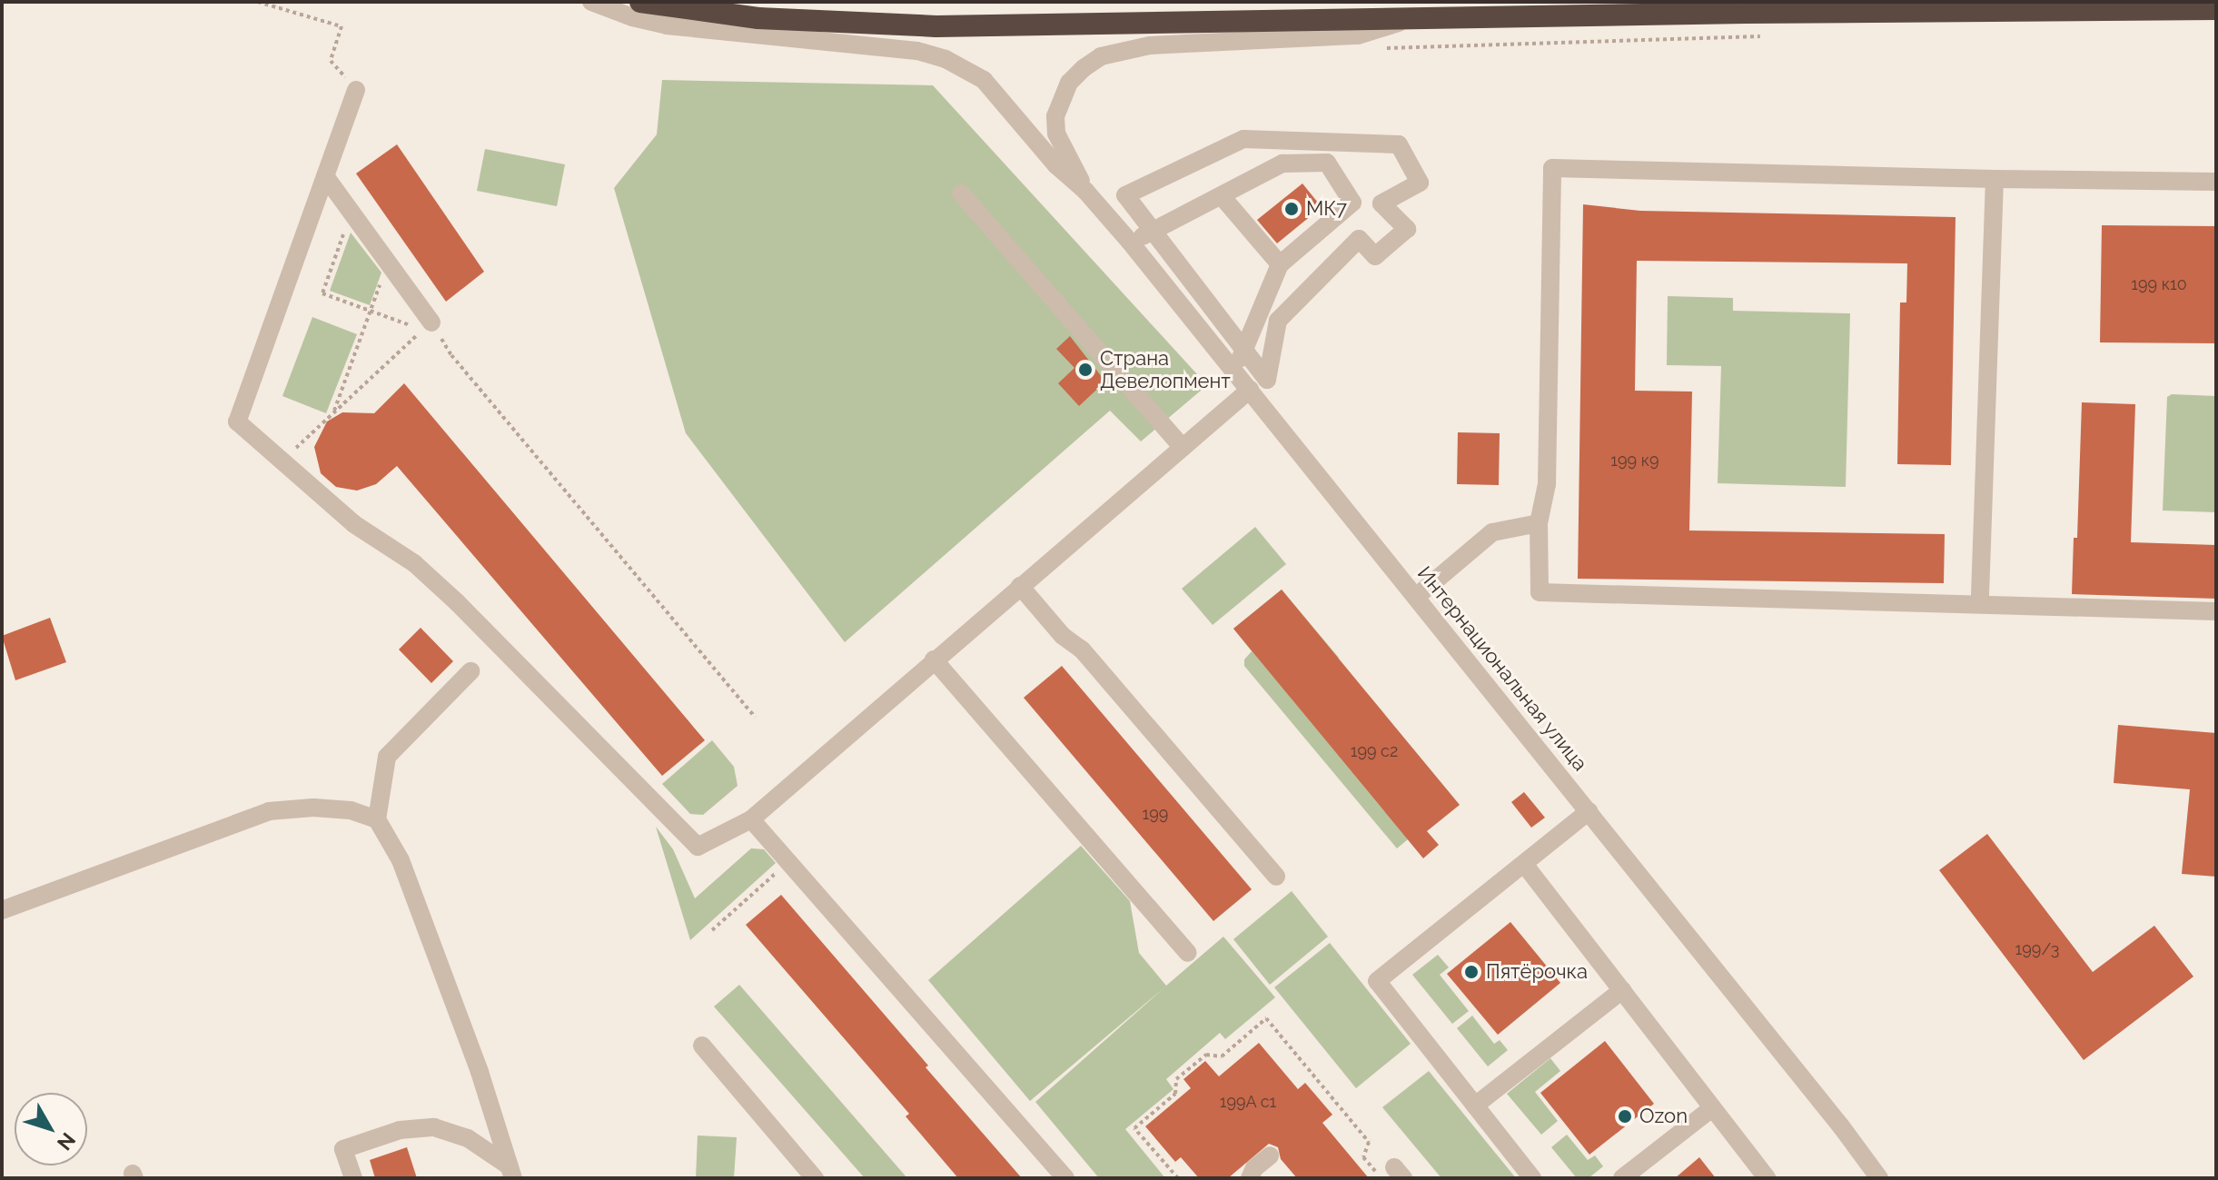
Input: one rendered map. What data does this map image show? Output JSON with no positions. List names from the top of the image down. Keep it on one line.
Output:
{"streets":{"street":["Интернациональная улица"]},"places":["МК7","Страна Девелопмент","Пятёрочка","Ozon"],"house_numbers":["199 к10","199 к9","199 с2","199","199/3","199А с1"],"north":"bottom right"}
